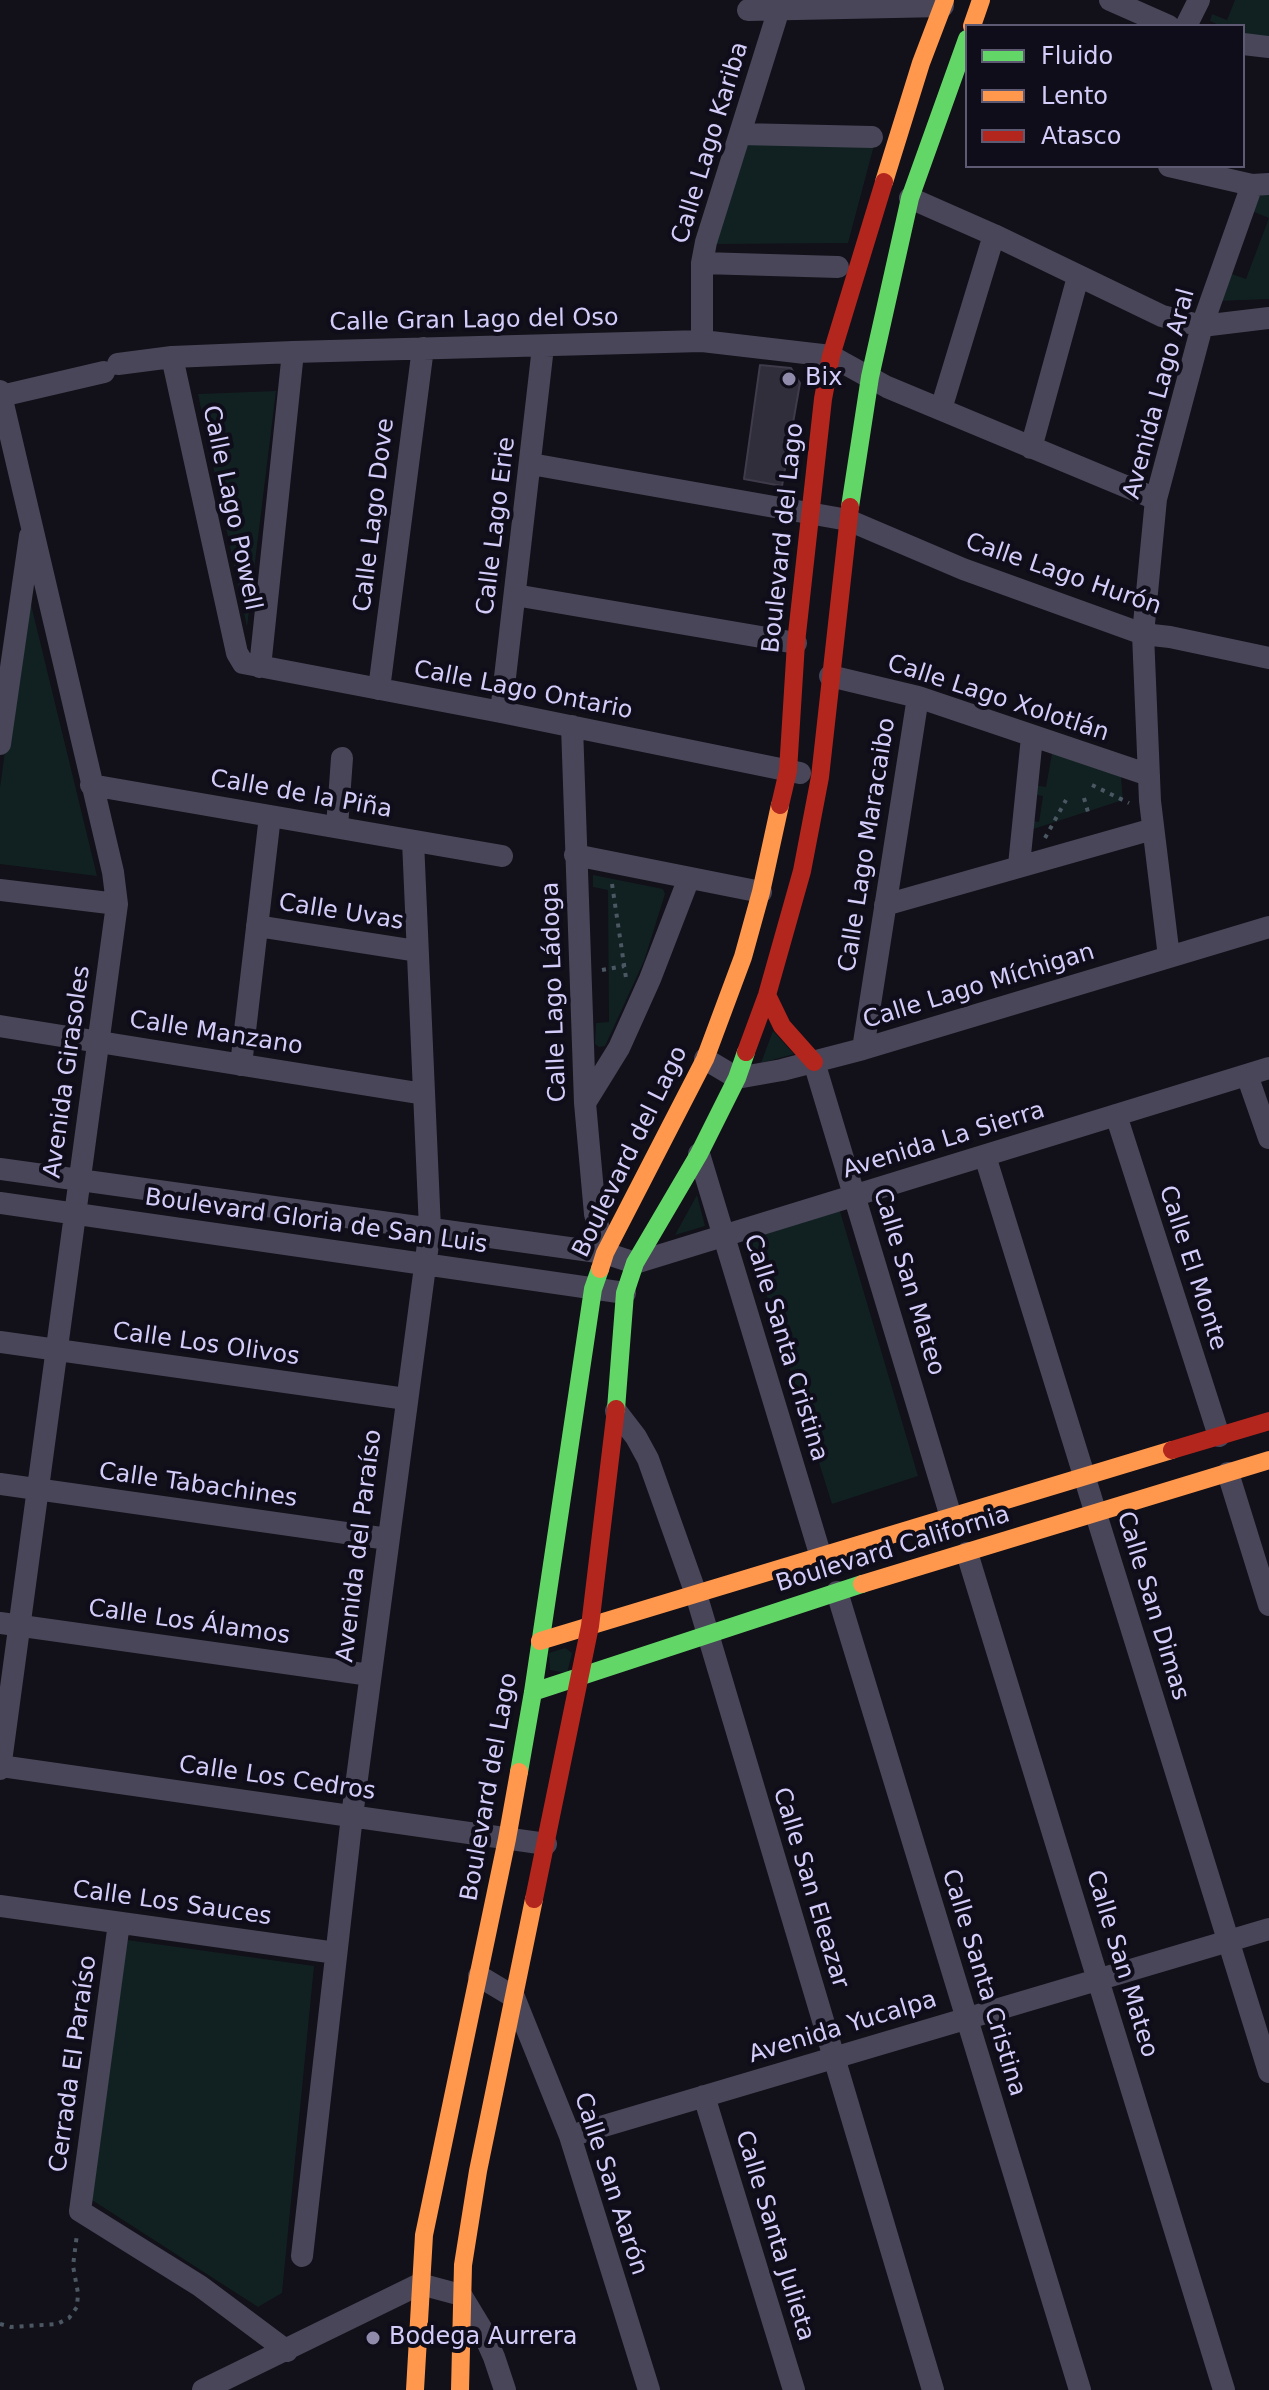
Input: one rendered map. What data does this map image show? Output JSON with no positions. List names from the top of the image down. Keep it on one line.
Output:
{"streets":{"street":["Calle Lago Kariba","Calle Gran Lago del Oso","Avenida Lago Aral","Calle Lago Powell","Calle Lago Dove","Calle Lago Erie","Boulevard del Lago","Calle Lago Hurón","Calle Lago Ontario","Calle Lago Xolotlán","Calle de la Piña","Calle Lago Maracaibo","Calle Uvas","Calle Lago Míchigan","Calle Lago Ládoga","Calle Manzano","Avenida Girasoles","Avenida La Sierra","Boulevard Gloria de San Luis","Calle El Monte","Calle San Mateo","Calle Los Olivos","Calle Santa Cristina","Calle Tabachines","Avenida del Paraíso","Boulevard California","Calle San Dimas","Calle Los Álamos","Calle Los Cedros","Calle San Eleazar","Calle Los Sauces","Avenida Yucalpa","Cerrada El Paraíso","Calle San Aarón","Calle Santa Julieta"]},"crossings":[["Calle Lago Kariba","Calle Gran Lago del Oso"],["Calle Gran Lago del Oso","Calle Lago Powell"],["Calle Gran Lago del Oso","Calle Lago Dove"],["Calle Gran Lago del Oso","Calle Lago Erie"],["Calle Gran Lago del Oso","Boulevard del Lago"],["Calle Gran Lago del Oso","Avenida Girasoles"],["Avenida Lago Aral","Calle Lago Hurón"],["Avenida Lago Aral","Calle Lago Xolotlán"],["Avenida Lago Aral","Calle Lago Míchigan"],["Calle Lago Powell","Calle Lago Ontario"],["Calle Lago Dove","Calle Lago Ontario"],["Calle Lago Erie","Calle Lago Hurón"],["Calle Lago Erie","Calle Lago Ontario"],["Boulevard del Lago","Calle Lago Hurón"],["Boulevard del Lago","Calle Lago Ontario"],["Boulevard del Lago","Calle Lago Ládoga"],["Boulevard del Lago","Boulevard Gloria de San Luis"],["Boulevard del Lago","Boulevard California"],["Boulevard del Lago","Calle Los Cedros"],["Calle Lago Ontario","Calle Lago Ládoga"],["Calle Lago Xolotlán","Calle Lago Maracaibo"],["Calle de la Piña","Avenida Girasoles"],["Calle de la Piña","Avenida del Paraíso"],["Calle Lago Maracaibo","Calle Lago Míchigan"],["Calle Uvas","Avenida del Paraíso"],["Calle Lago Míchigan","Calle San Mateo"],["Calle Lago Ládoga","Boulevard Gloria de San Luis"],["Calle Manzano","Avenida Girasoles"],["Calle Manzano","Avenida del Paraíso"],["Avenida Girasoles","Boulevard Gloria de San Luis"],["Avenida Girasoles","Calle Los Olivos"],["Avenida Girasoles","Calle Tabachines"],["Avenida Girasoles","Calle Los Álamos"],["Avenida Girasoles","Calle Los Cedros"],["Avenida La Sierra","Boulevard Gloria de San Luis"],["Avenida La Sierra","Calle El Monte"],["Avenida La Sierra","Calle San Mateo"],["Avenida La Sierra","Calle Santa Cristina"],["Avenida La Sierra","Calle San Dimas"],["Boulevard Gloria de San Luis","Avenida del Paraíso"],["Calle El Monte","Boulevard California"],["Calle San Mateo","Boulevard California"],["Calle San Mateo","Avenida Yucalpa"],["Calle Los Olivos","Avenida del Paraíso"],["Calle Santa Cristina","Boulevard California"],["Calle Santa Cristina","Avenida Yucalpa"],["Calle Tabachines","Avenida del Paraíso"],["Avenida del Paraíso","Calle Los Álamos"],["Avenida del Paraíso","Calle Los Cedros"],["Avenida del Paraíso","Calle Los Sauces"],["Boulevard California","Calle San Dimas"],["Boulevard California","Calle San Eleazar"],["Calle San Dimas","Avenida Yucalpa"],["Calle San Eleazar","Avenida Yucalpa"],["Calle Los Sauces","Cerrada El Paraíso"],["Avenida Yucalpa","Calle San Aarón"],["Avenida Yucalpa","Calle Santa Julieta"]],"places":["Bix","Bodega Aurrera"],"legend":["Fluido","Lento","Atasco"]}
